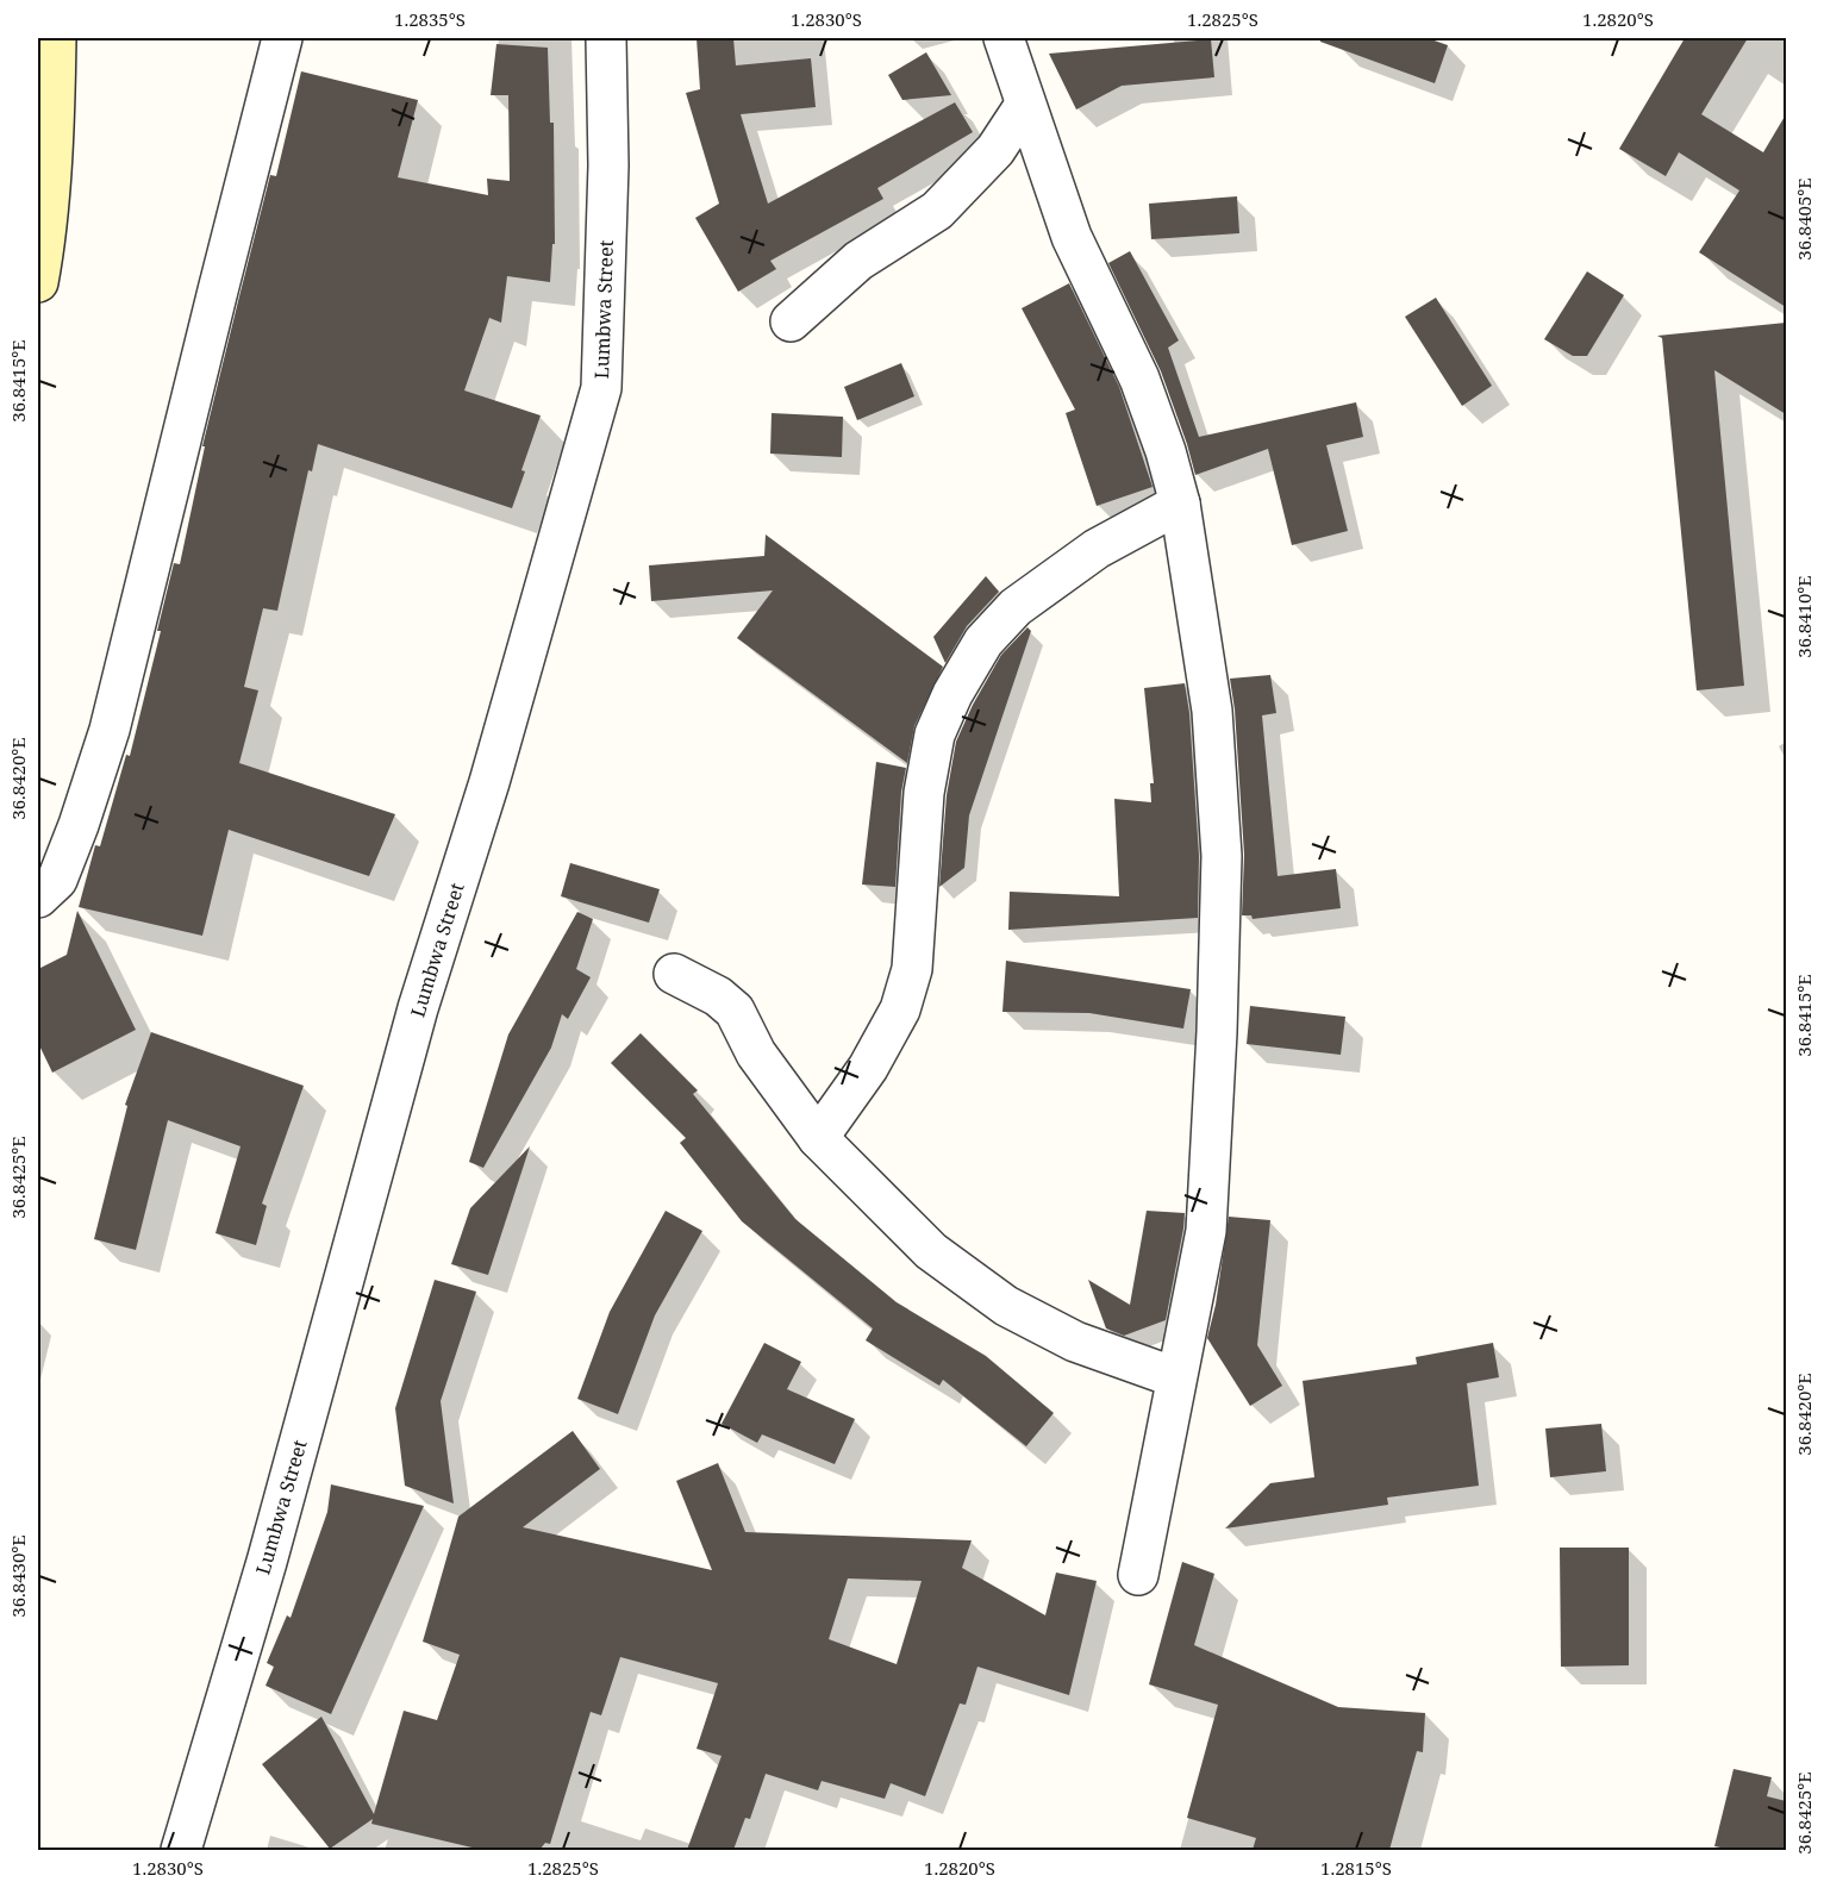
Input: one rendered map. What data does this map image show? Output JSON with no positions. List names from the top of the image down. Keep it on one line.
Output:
{"streets":{"street":["Lumbwa Street"]},"coordinates":["1.2835°S","1.2830°S","1.2825°S","1.2820°S","36.8405°E","36.8415°E","36.8410°E","36.8420°E","36.8425°E","36.8430°E","1.2815°S"]}
